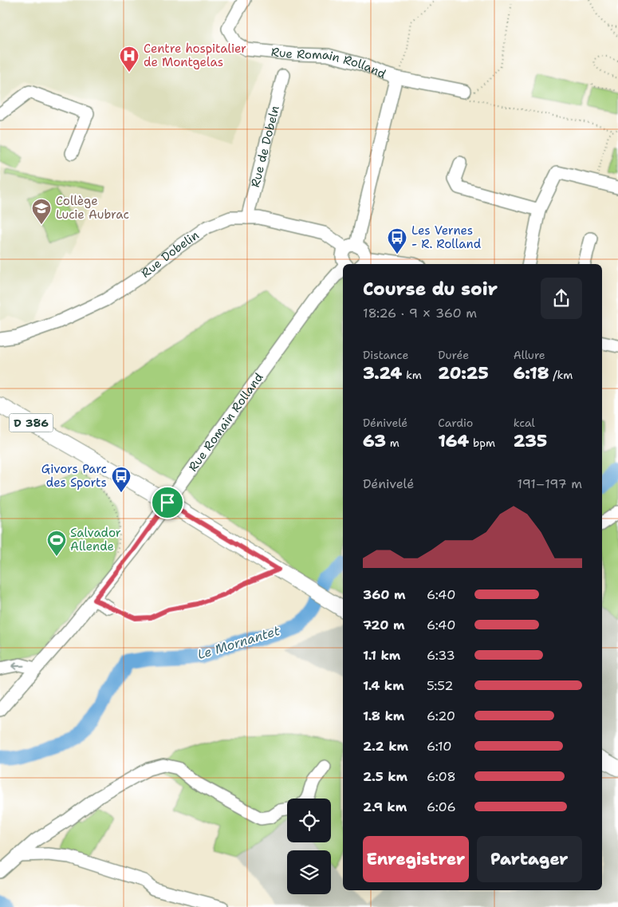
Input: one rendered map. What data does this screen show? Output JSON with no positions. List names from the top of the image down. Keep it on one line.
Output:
{"streets":{"main road":["D 386"],"street":["Rue Romain Rolland","Rue de Dobeln","Rue Dobelin"]},"crossings":[["Rue Romain Rolland","Rue Dobelin"],["Rue Romain Rolland","D 386"],["Rue de Dobeln","Rue Dobelin"]],"water":["Le Mornantet"],"places":{"hospital":["Centre hospitalier de Montgelas"],"school or university":["Collège Lucie Aubrac"],"bus stop":["Les Vernes - R. Rolland","Givors Parc des Sports"],"sports":["Salvador Allende"]},"page":{"heading":["Course du soir","18:26 · 9 × 360 m"],"stats":[["Distance","3.24 km"],["Durée","20:25"],["Allure","6:18 /km"],["Dénivelé","63 m"],["Cardio","164 bpm"],["kcal","235"]],"chart":["Dénivelé","191–197 m"],"list":[{"name":"360 m","note":"6:40"},{"name":"720 m","note":"6:40"},{"name":"1.1 km","note":"6:33"},{"name":"1.4 km","note":"5:52"},{"name":"1.8 km","note":"6:20"},{"name":"2.2 km","note":"6:10"},{"name":"2.5 km","note":"6:08"},{"name":"2.9 km","note":"6:06"}],"buttons":["Enregistrer","Partager"]}}
